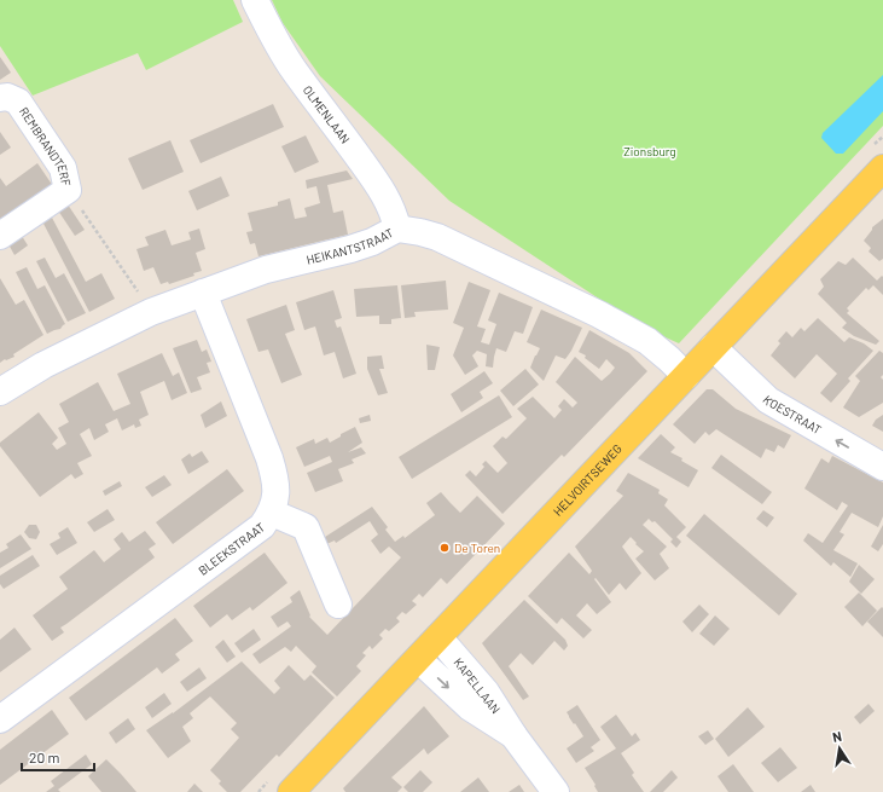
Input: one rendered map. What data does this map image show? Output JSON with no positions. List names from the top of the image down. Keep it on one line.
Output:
{"streets":{"main road":["HELVOIRTSEWEG"],"street":["OLMENLAAN","REMBRANDTERF","HEIKANTSTRAAT","KOESTRAAT","BLEEKSTRAAT","KAPELLAAN"]},"crossings":[["OLMENLAAN","HEIKANTSTRAAT"],["HEIKANTSTRAAT","HELVOIRTSEWEG"],["HEIKANTSTRAAT","BLEEKSTRAAT"],["KOESTRAAT","HELVOIRTSEWEG"],["HELVOIRTSEWEG","KAPELLAAN"]],"one_way":["KOESTRAAT"],"parks":["Zionsburg"],"places":["De Toren"],"scale_bar":"20 m","north":"top"}
